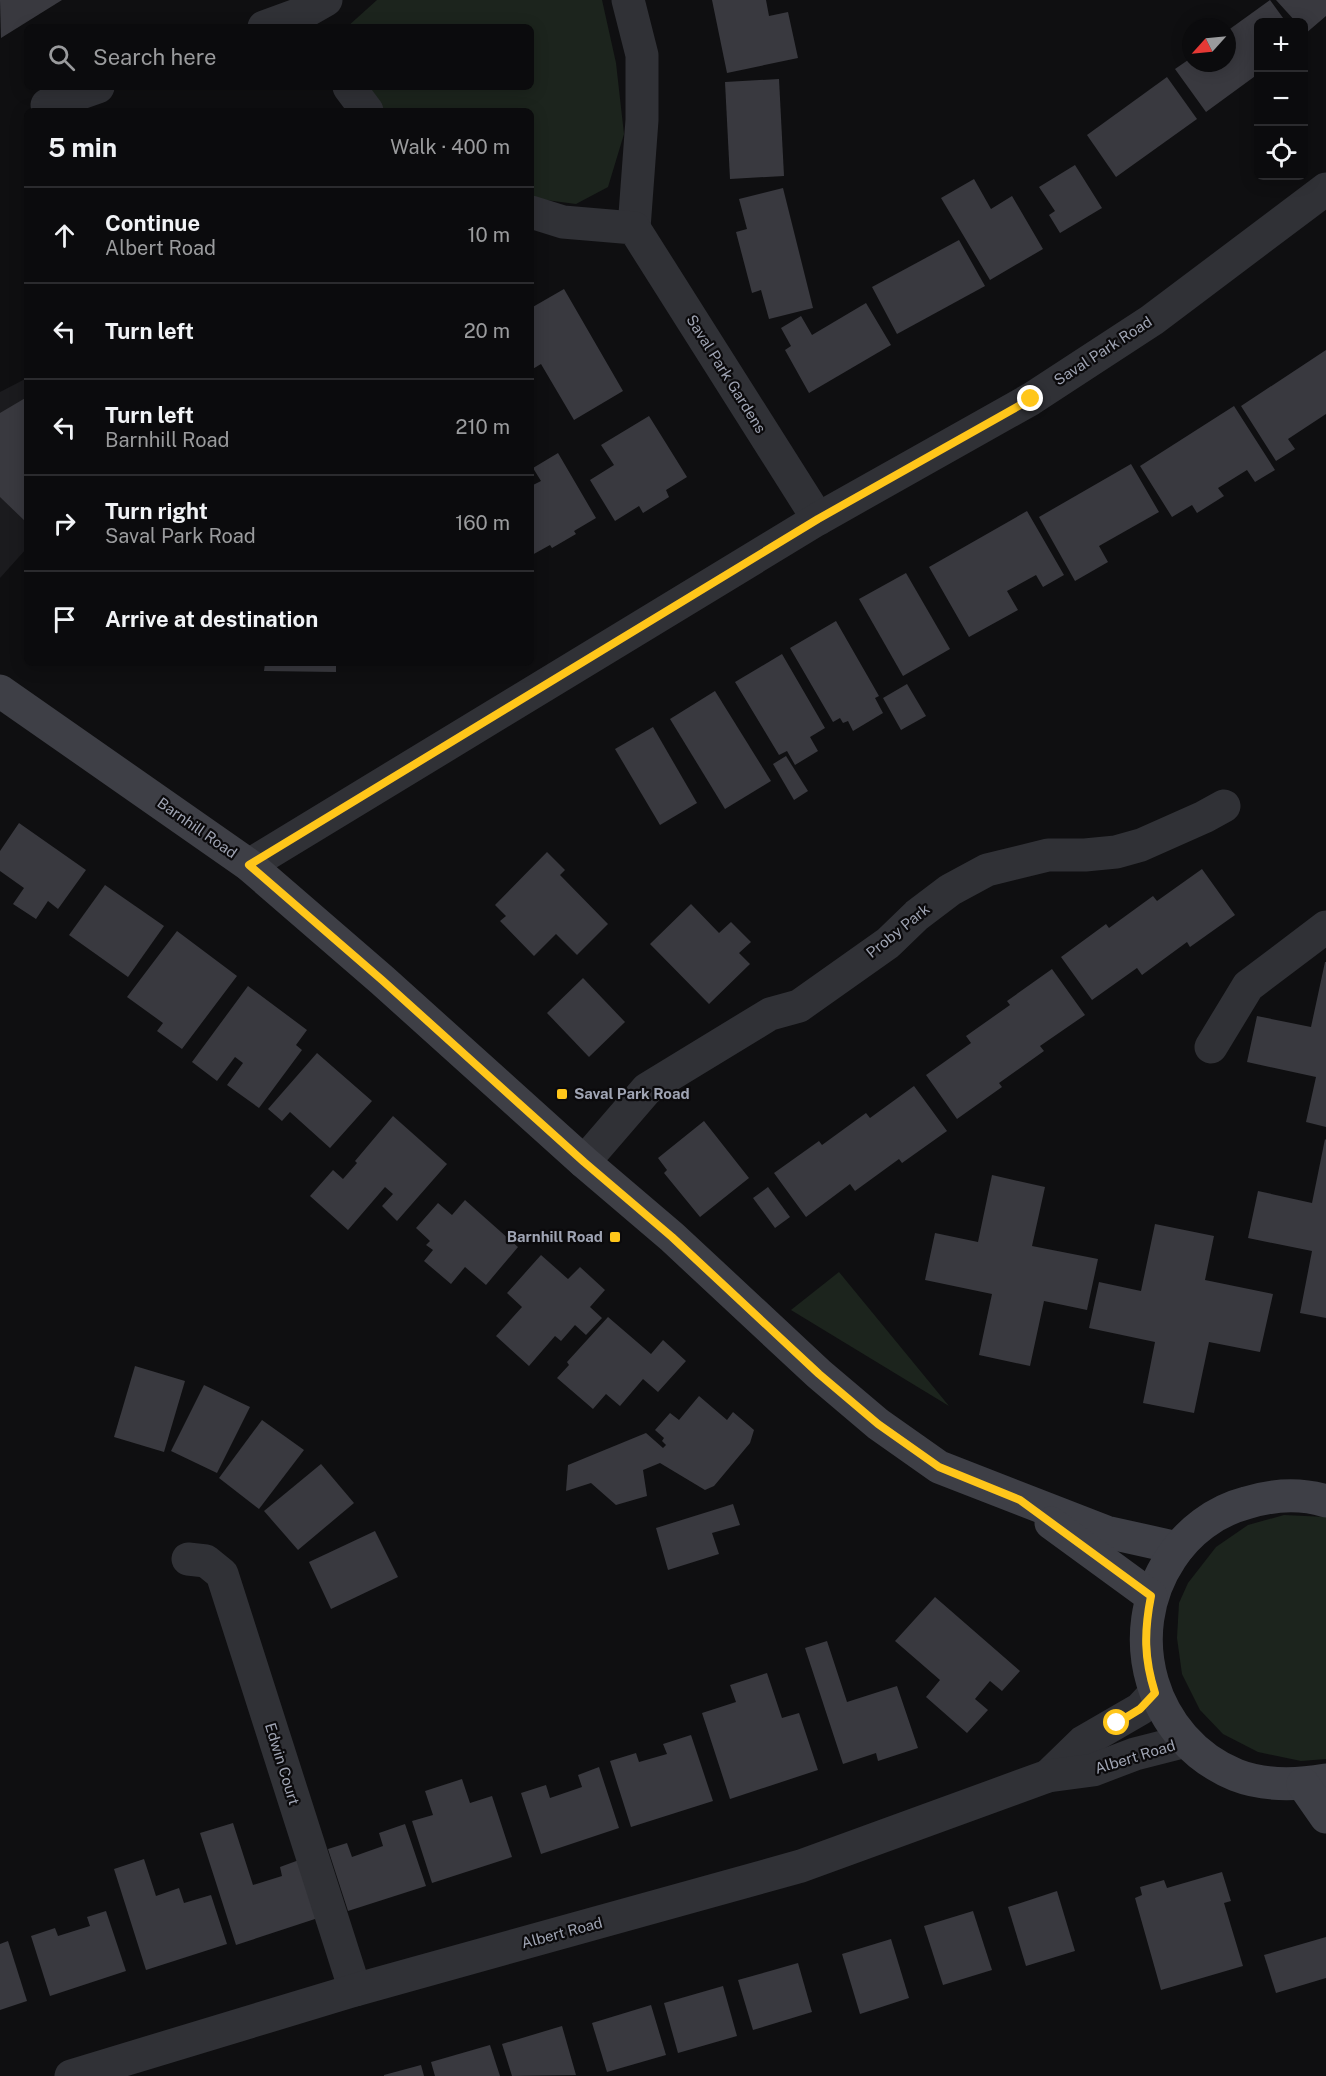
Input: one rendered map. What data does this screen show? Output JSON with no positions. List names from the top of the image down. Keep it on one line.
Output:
{"streets":{"main road":["Barnhill Road"],"street":["Saval Park Road","Saval Park Gardens","Proby Park","Albert Road","Edwin Court"]},"crossings":[["Saval Park Road","Saval Park Gardens"],["Saval Park Road","Barnhill Road"],["Barnhill Road","Proby Park"],["Albert Road","Edwin Court"]],"places":{"transit":["Saval Park Road","Barnhill Road"]},"north":"bottom left","page":{"map_buttons":["+","−"],"search":"Search here","heading":["5 min","Walk · 400 m"],"list":[["Continue","Albert Road","10 m"],["Turn left","20 m"],["Turn left","Barnhill Road","210 m"],["Turn right","Saval Park Road","160 m"],"Arrive at destination"]}}
